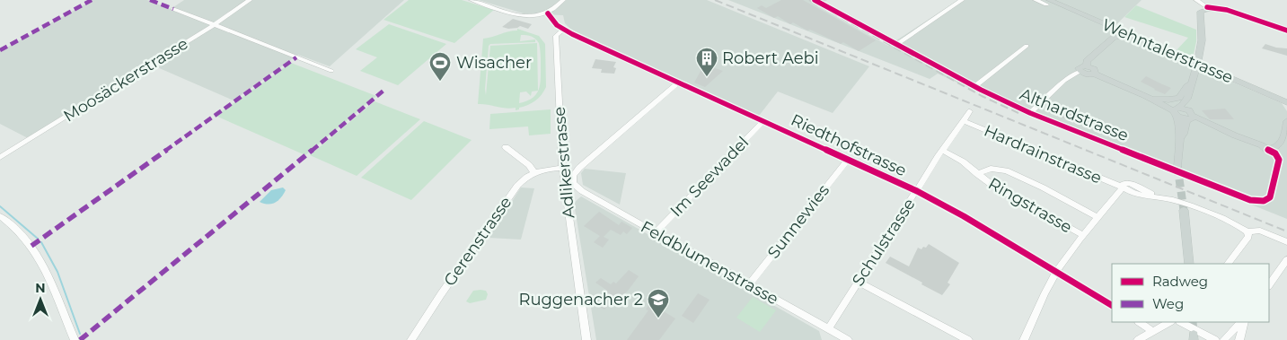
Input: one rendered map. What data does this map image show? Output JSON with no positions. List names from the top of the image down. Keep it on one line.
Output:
{"streets":{"main road":["Wehntalerstrasse"],"street":["Moosäckerstrasse","Althardstrasse","Riedthofstrasse","Hardrainstrasse","Adlikerstrasse","Im Seewadel","Ringstrasse","Sunnewies","Gerenstrasse","Schulstrasse","Feldblumenstrasse"]},"crossings":[["Riedthofstrasse","Adlikerstrasse"],["Riedthofstrasse","Im Seewadel"],["Riedthofstrasse","Sunnewies"],["Riedthofstrasse","Schulstrasse"],["Riedthofstrasse","Feldblumenstrasse"],["Hardrainstrasse","Schulstrasse"],["Im Seewadel","Feldblumenstrasse"],["Ringstrasse","Schulstrasse"],["Sunnewies","Feldblumenstrasse"],["Schulstrasse","Feldblumenstrasse"]],"places":{"building":["Robert Aebi"],"sports":["Wisacher"],"school or university":["Ruggenacher 2"]},"legend":["Radweg","Weg"],"north":"top"}
